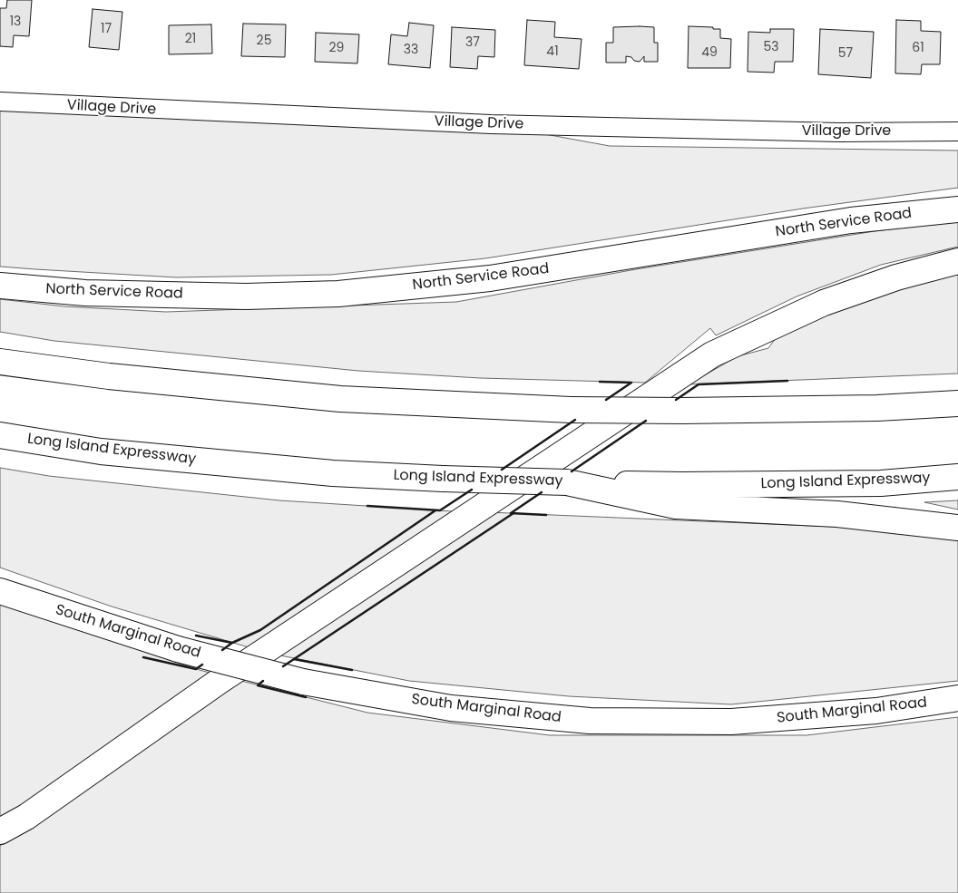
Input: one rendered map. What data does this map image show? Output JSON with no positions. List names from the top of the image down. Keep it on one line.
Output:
{"streets":{"main road":["North Service Road","Long Island Expressway","South Marginal Road"],"street":["Village Drive"]},"house_numbers":["13","17","21","25","37","53","29","61","33","41","49","57"]}
